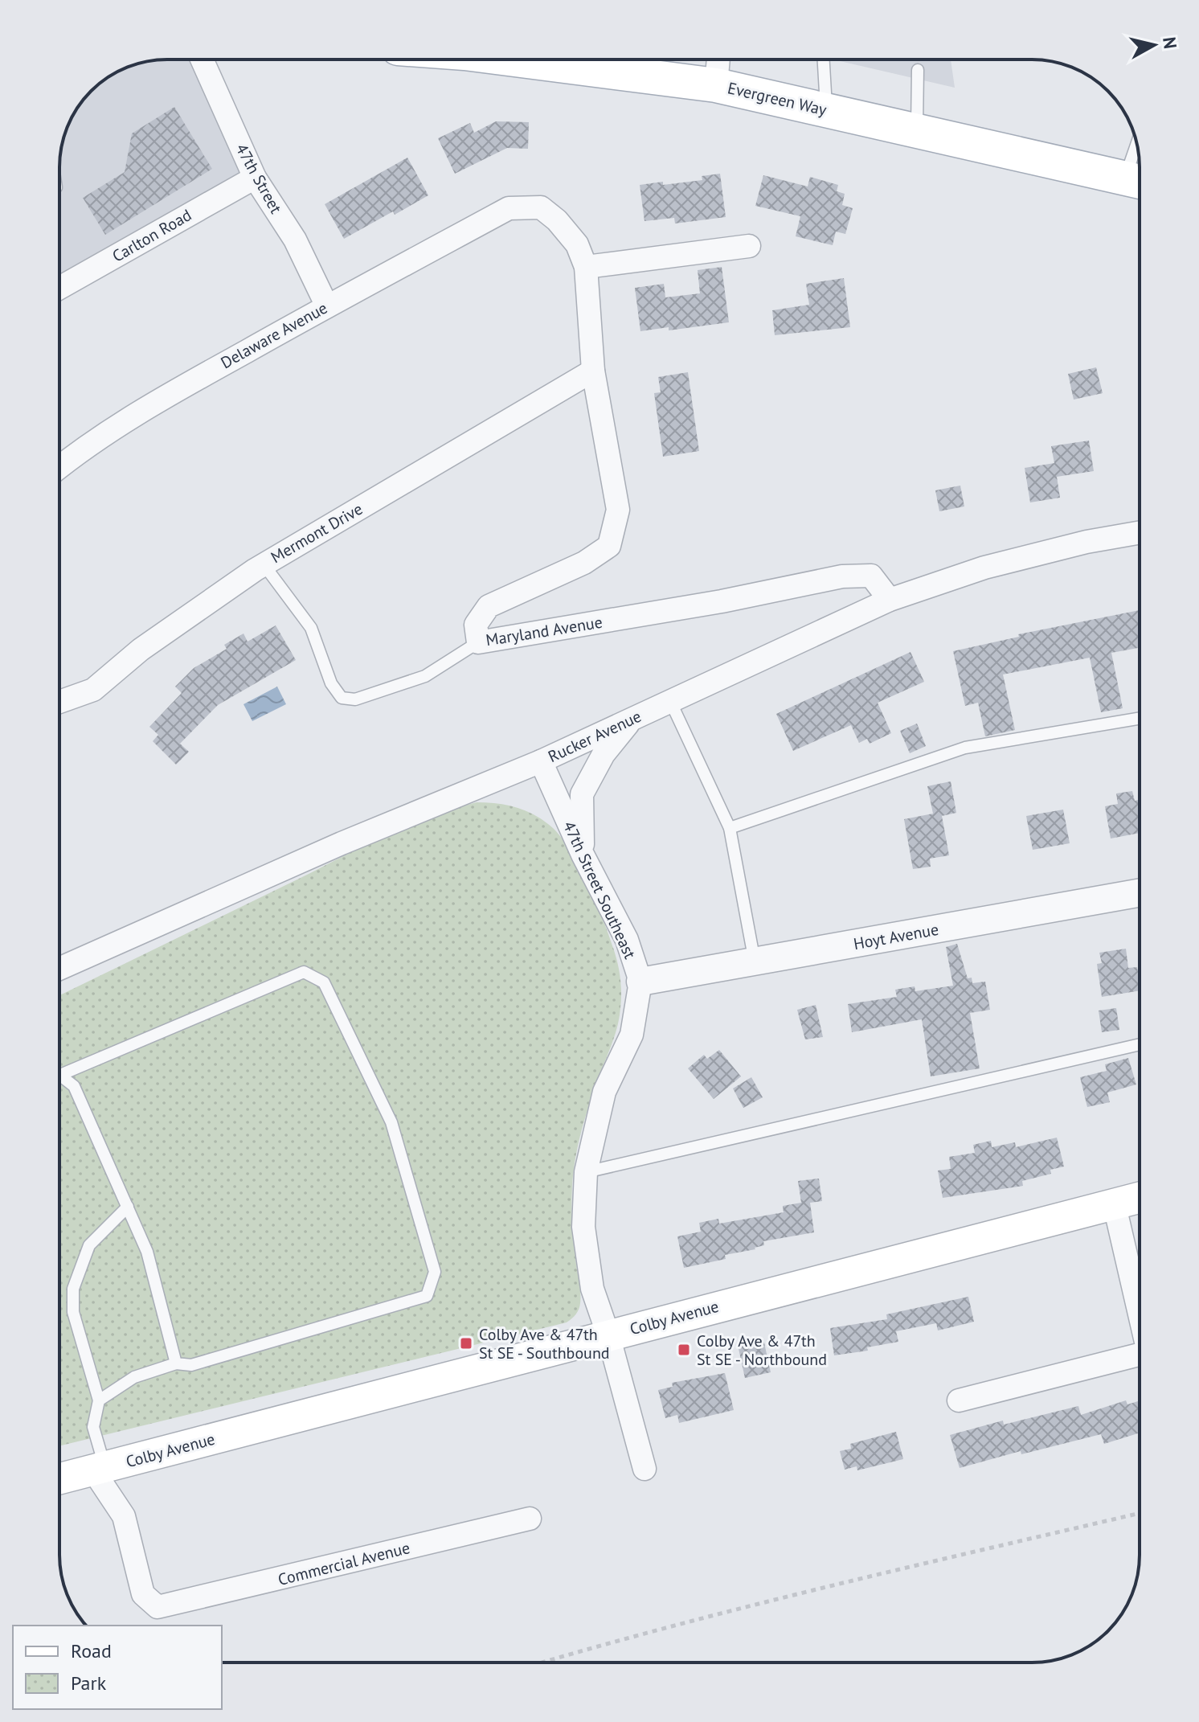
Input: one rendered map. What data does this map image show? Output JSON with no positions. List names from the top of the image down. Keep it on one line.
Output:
{"streets":{"main road":["Evergreen Way","Colby Avenue"],"street":["47th Street","Carlton Road","Delaware Avenue","Mermont Drive","Maryland Avenue","Rucker Avenue","47th Street Southeast","Hoyt Avenue","Commercial Avenue"]},"crossings":[["47th Street","Carlton Road"],["47th Street","Delaware Avenue"],["Delaware Avenue","Maryland Avenue"],["Mermont Drive","Maryland Avenue"],["Maryland Avenue","Rucker Avenue"],["Rucker Avenue","47th Street Southeast"],["47th Street Southeast","Hoyt Avenue"],["47th Street Southeast","Colby Avenue"],["Colby Avenue","Commercial Avenue"]],"places":{"transit":["Colby Ave & 47th St SE - Southbound","Colby Ave & 47th St SE - Northbound"]},"legend":["Road","Park"],"north":"right"}
